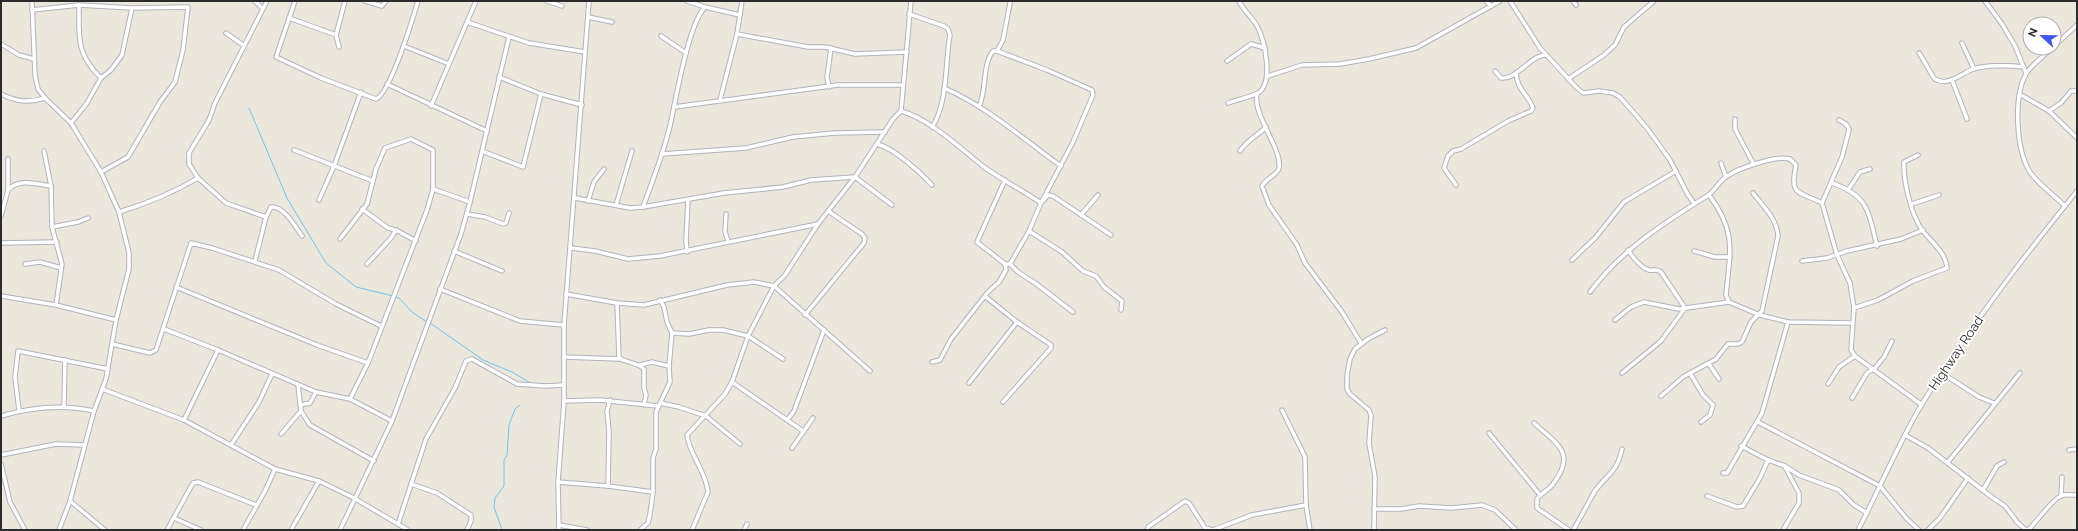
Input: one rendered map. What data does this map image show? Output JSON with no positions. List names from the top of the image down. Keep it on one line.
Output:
{"streets":{"street":["Highway Road"]},"north":"left"}
